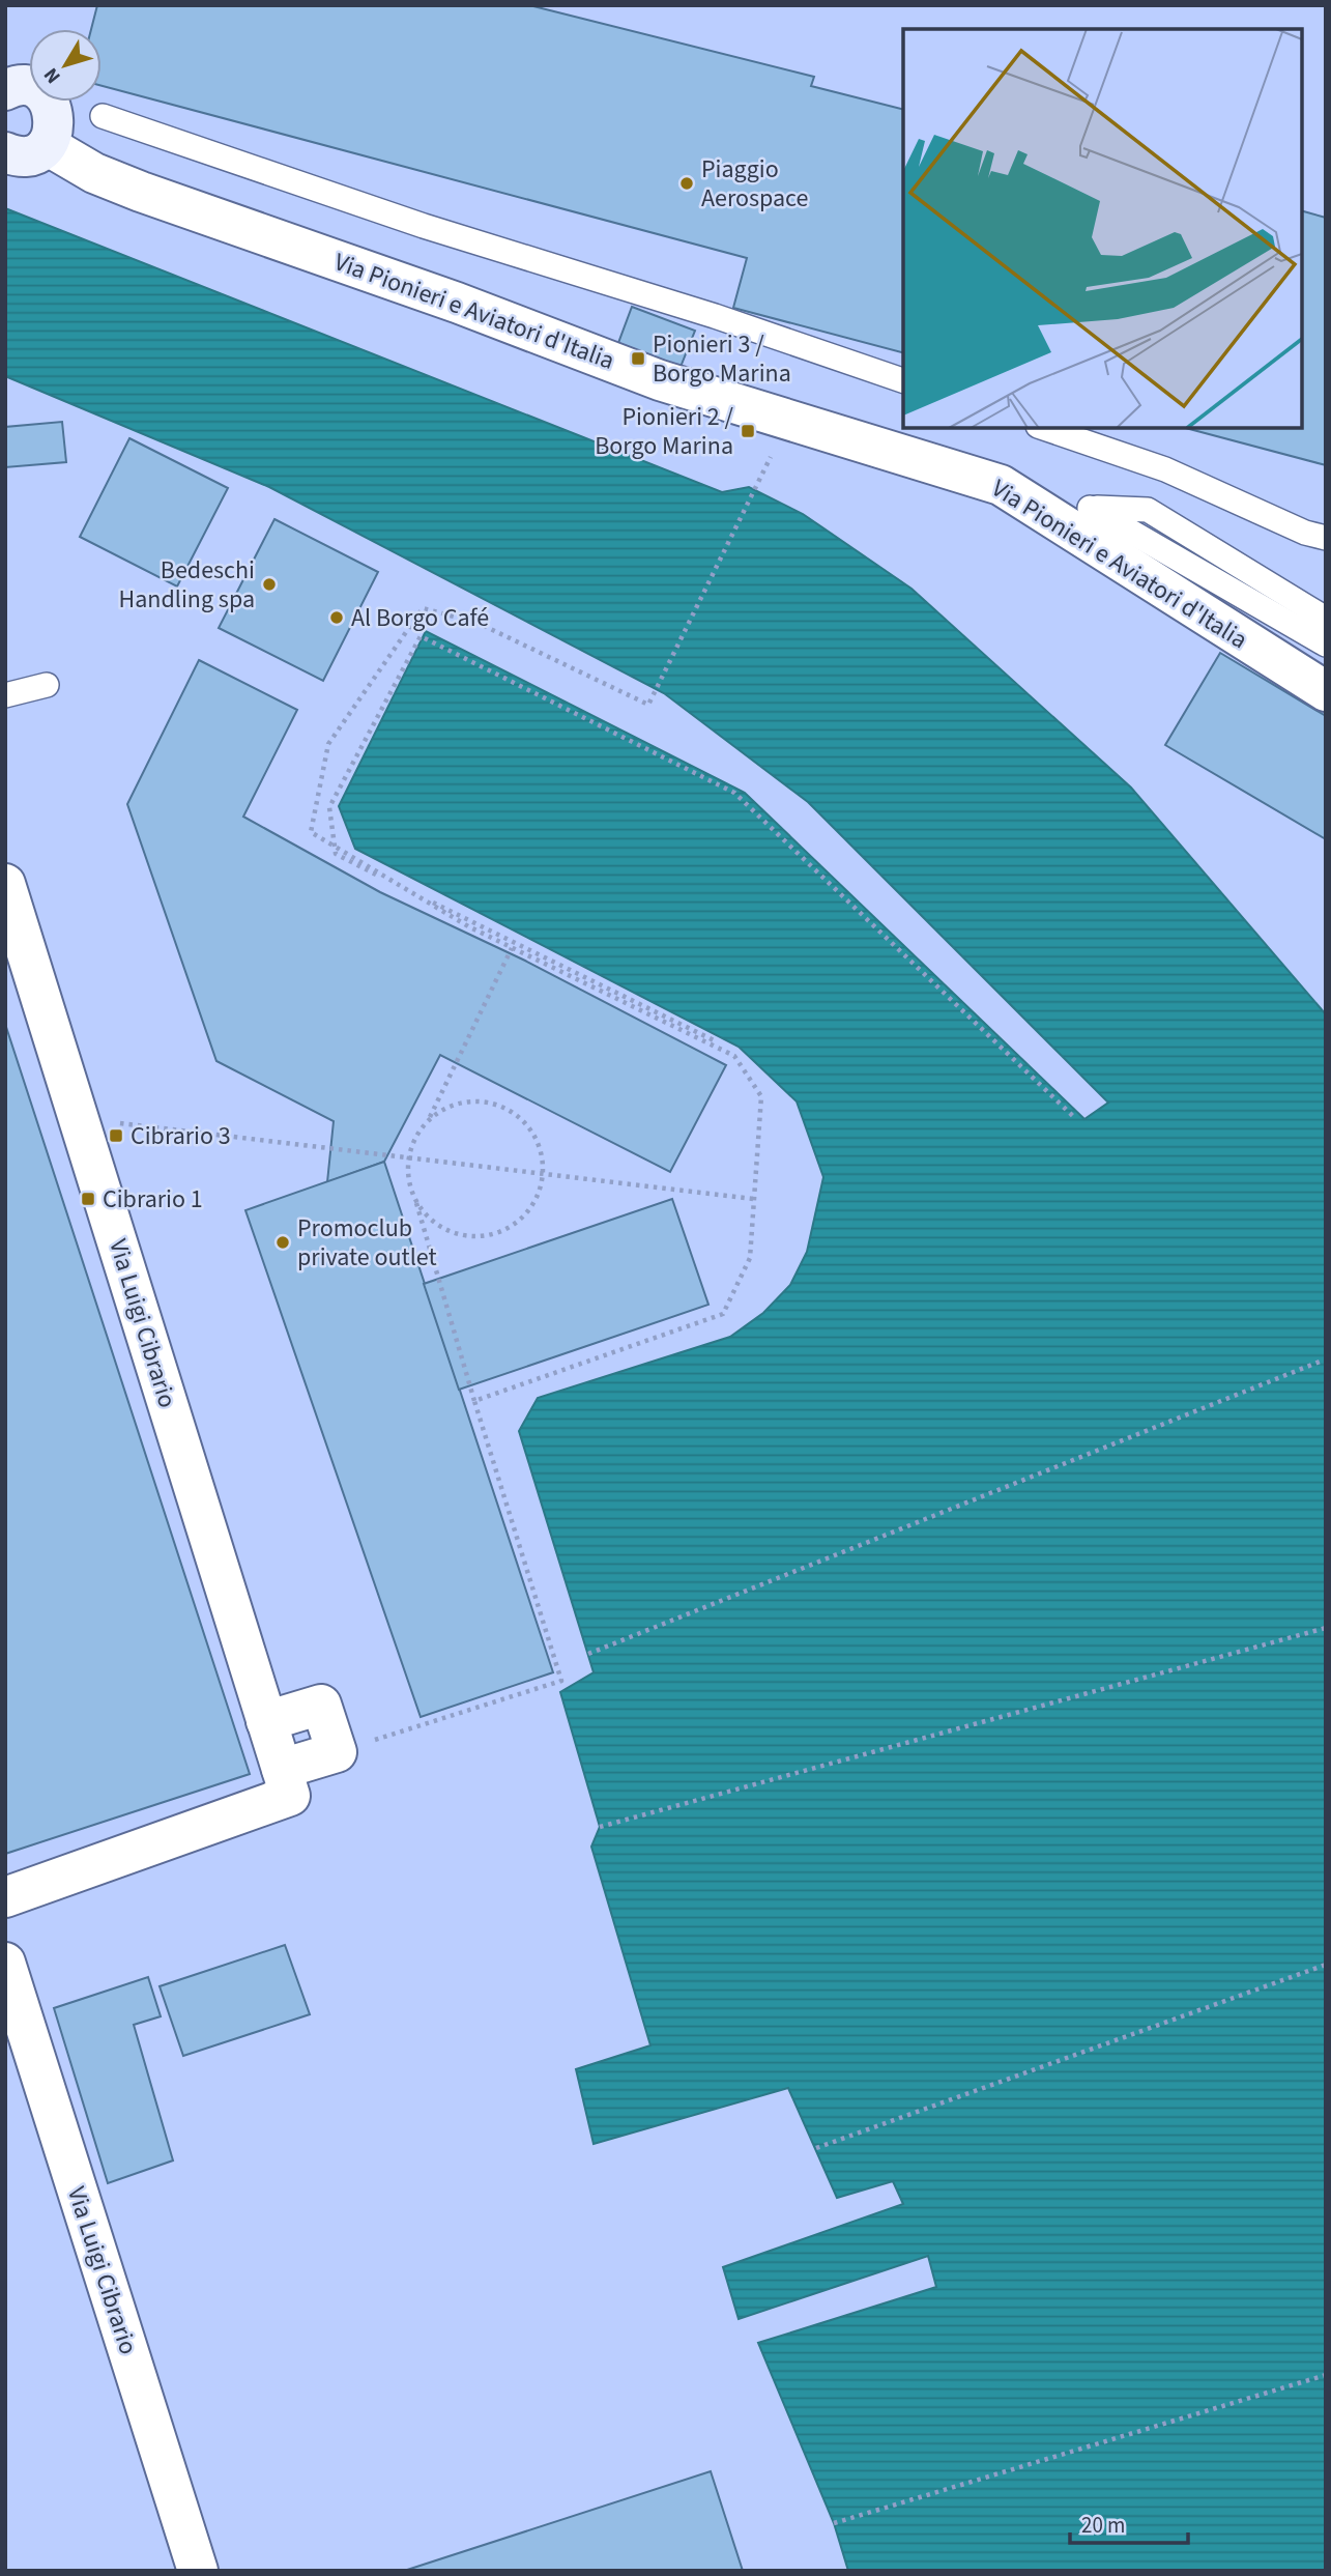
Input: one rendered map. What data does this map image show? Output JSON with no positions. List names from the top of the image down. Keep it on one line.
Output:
{"streets":{"street":["Via Pionieri e Aviatori d'Italia","Via Luigi Cibrario"]},"places":{"other":["Piaggio Aerospace","Bedeschi Handling spa","Al Borgo Café","Promoclub private outlet"],"transit":["Pionieri 3 / Borgo Marina","Pionieri 2 / Borgo Marina","Cibrario 3","Cibrario 1"]},"scale_bar":"20 m","north":"bottom left"}
